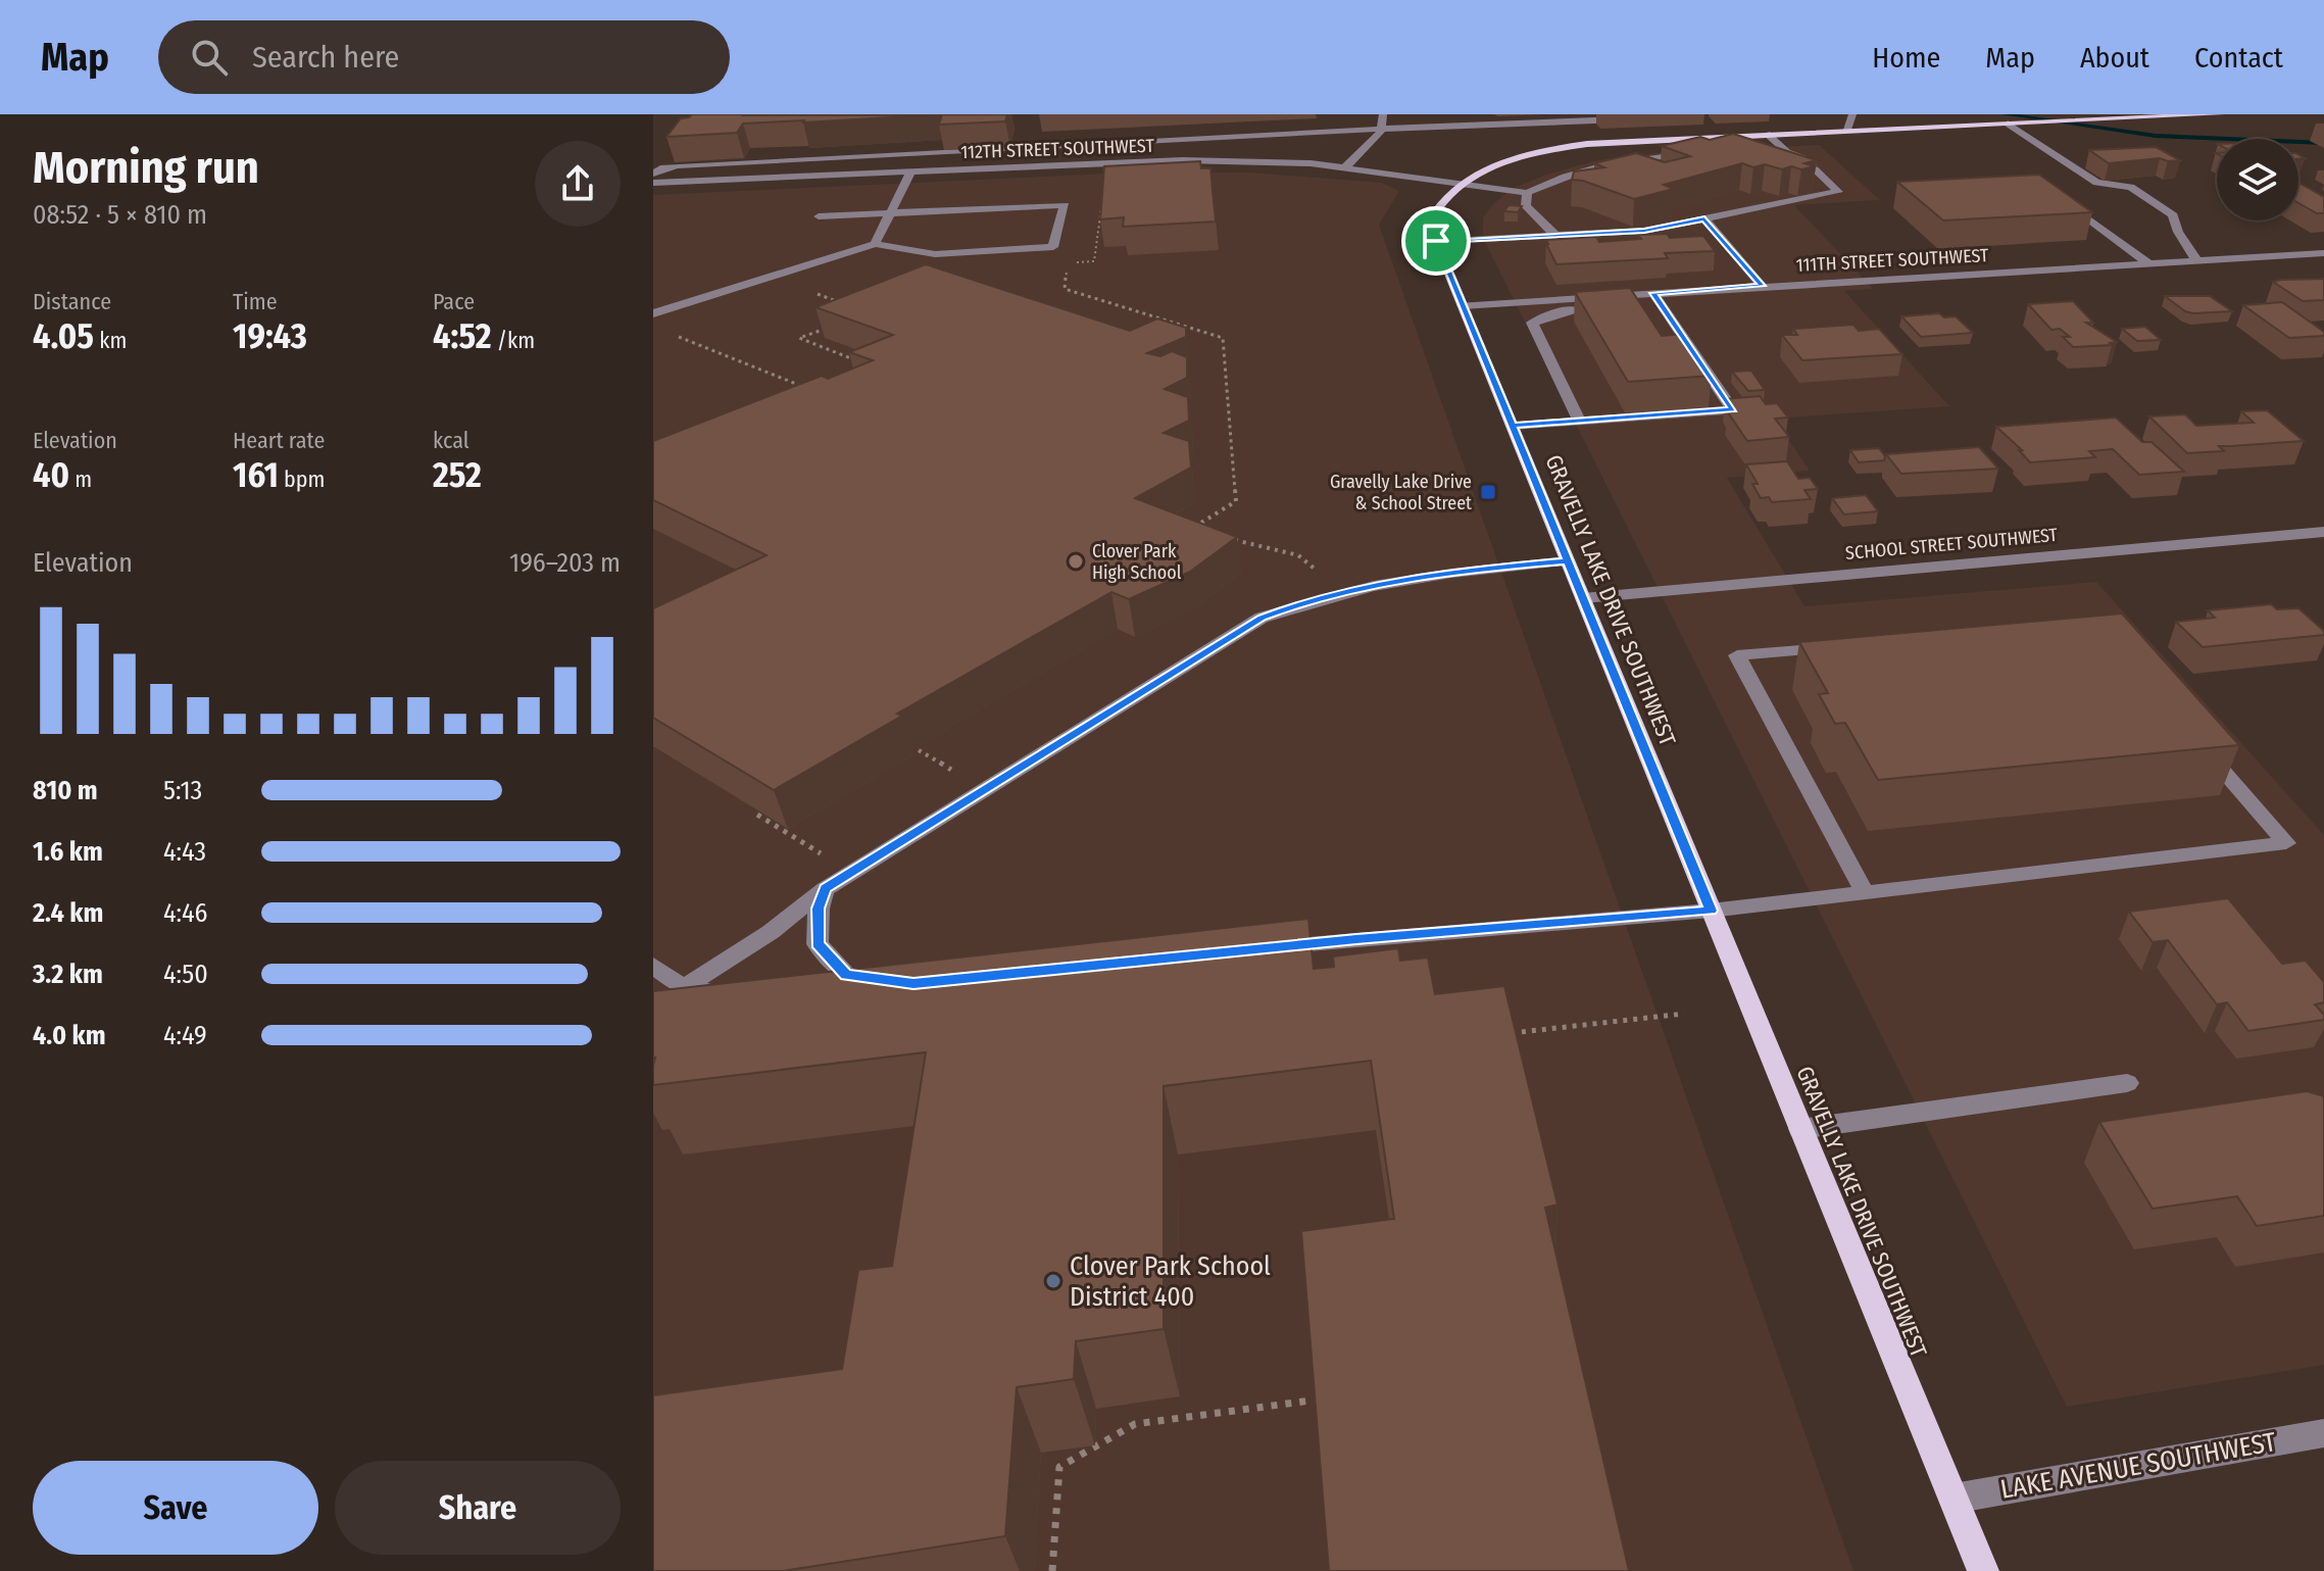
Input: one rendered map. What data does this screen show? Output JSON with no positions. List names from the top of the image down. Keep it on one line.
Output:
{"streets":{"main road":["GRAVELLY LAKE DRIVE SOUTHWEST"],"street":["112TH STREET SOUTHWEST","111TH STREET SOUTHWEST","SCHOOL STREET SOUTHWEST","LAKE AVENUE SOUTHWEST"]},"crossings":[["112TH STREET SOUTHWEST","GRAVELLY LAKE DRIVE SOUTHWEST"],["111TH STREET SOUTHWEST","GRAVELLY LAKE DRIVE SOUTHWEST"],["SCHOOL STREET SOUTHWEST","GRAVELLY LAKE DRIVE SOUTHWEST"],["GRAVELLY LAKE DRIVE SOUTHWEST","LAKE AVENUE SOUTHWEST"]],"places":{"transit":["Gravelly Lake Drive & School Street"],"other":["Clover Park High School","Clover Park School District 400"]},"page":{"header":"Map","search":"Search here","nav":["Home","Map","About","Contact"],"heading":["Morning run","08:52 · 5 × 810 m"],"stats":[["Distance","4.05 km"],["Time","19:43"],["Pace","4:52 /km"],["Elevation","40 m"],["Heart rate","161 bpm"],["kcal","252"]],"chart":["Elevation","196–203 m"],"list":[{"name":"810 m","note":"5:13"},{"name":"1.6 km","note":"4:43"},{"name":"2.4 km","note":"4:46"},{"name":"3.2 km","note":"4:50"},{"name":"4.0 km","note":"4:49"}],"buttons":["Save","Share"]}}
